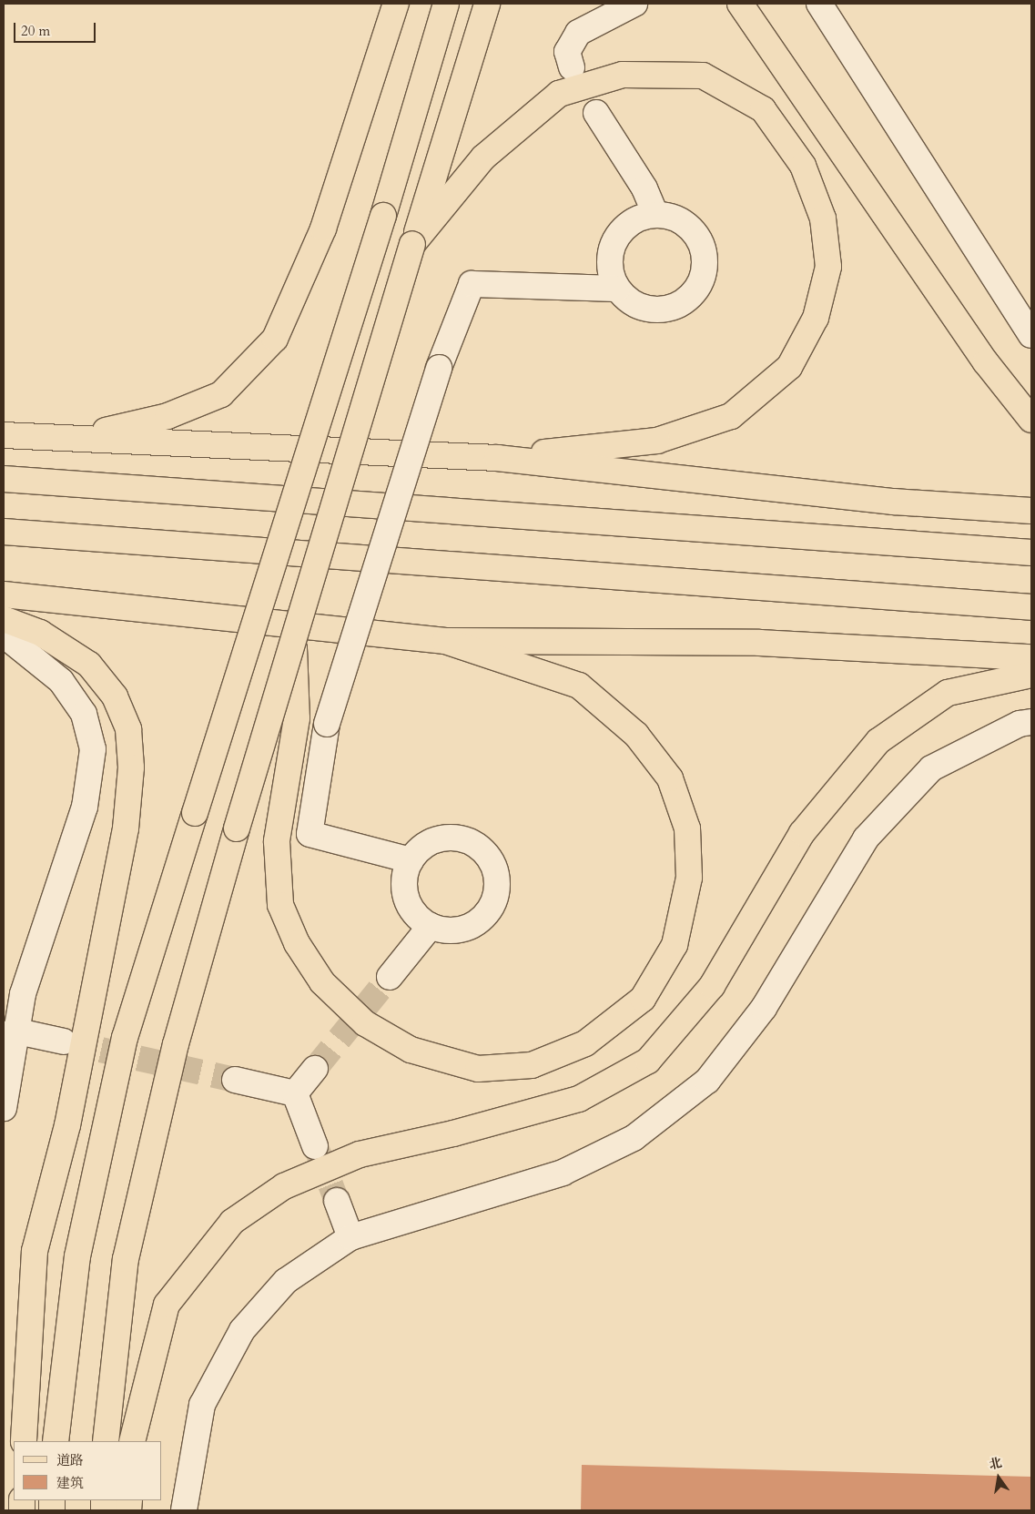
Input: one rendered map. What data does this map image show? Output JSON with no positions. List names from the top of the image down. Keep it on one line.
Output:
{"legend":["道路","建筑"],"scale_bar":"20 m","north":"top"}
